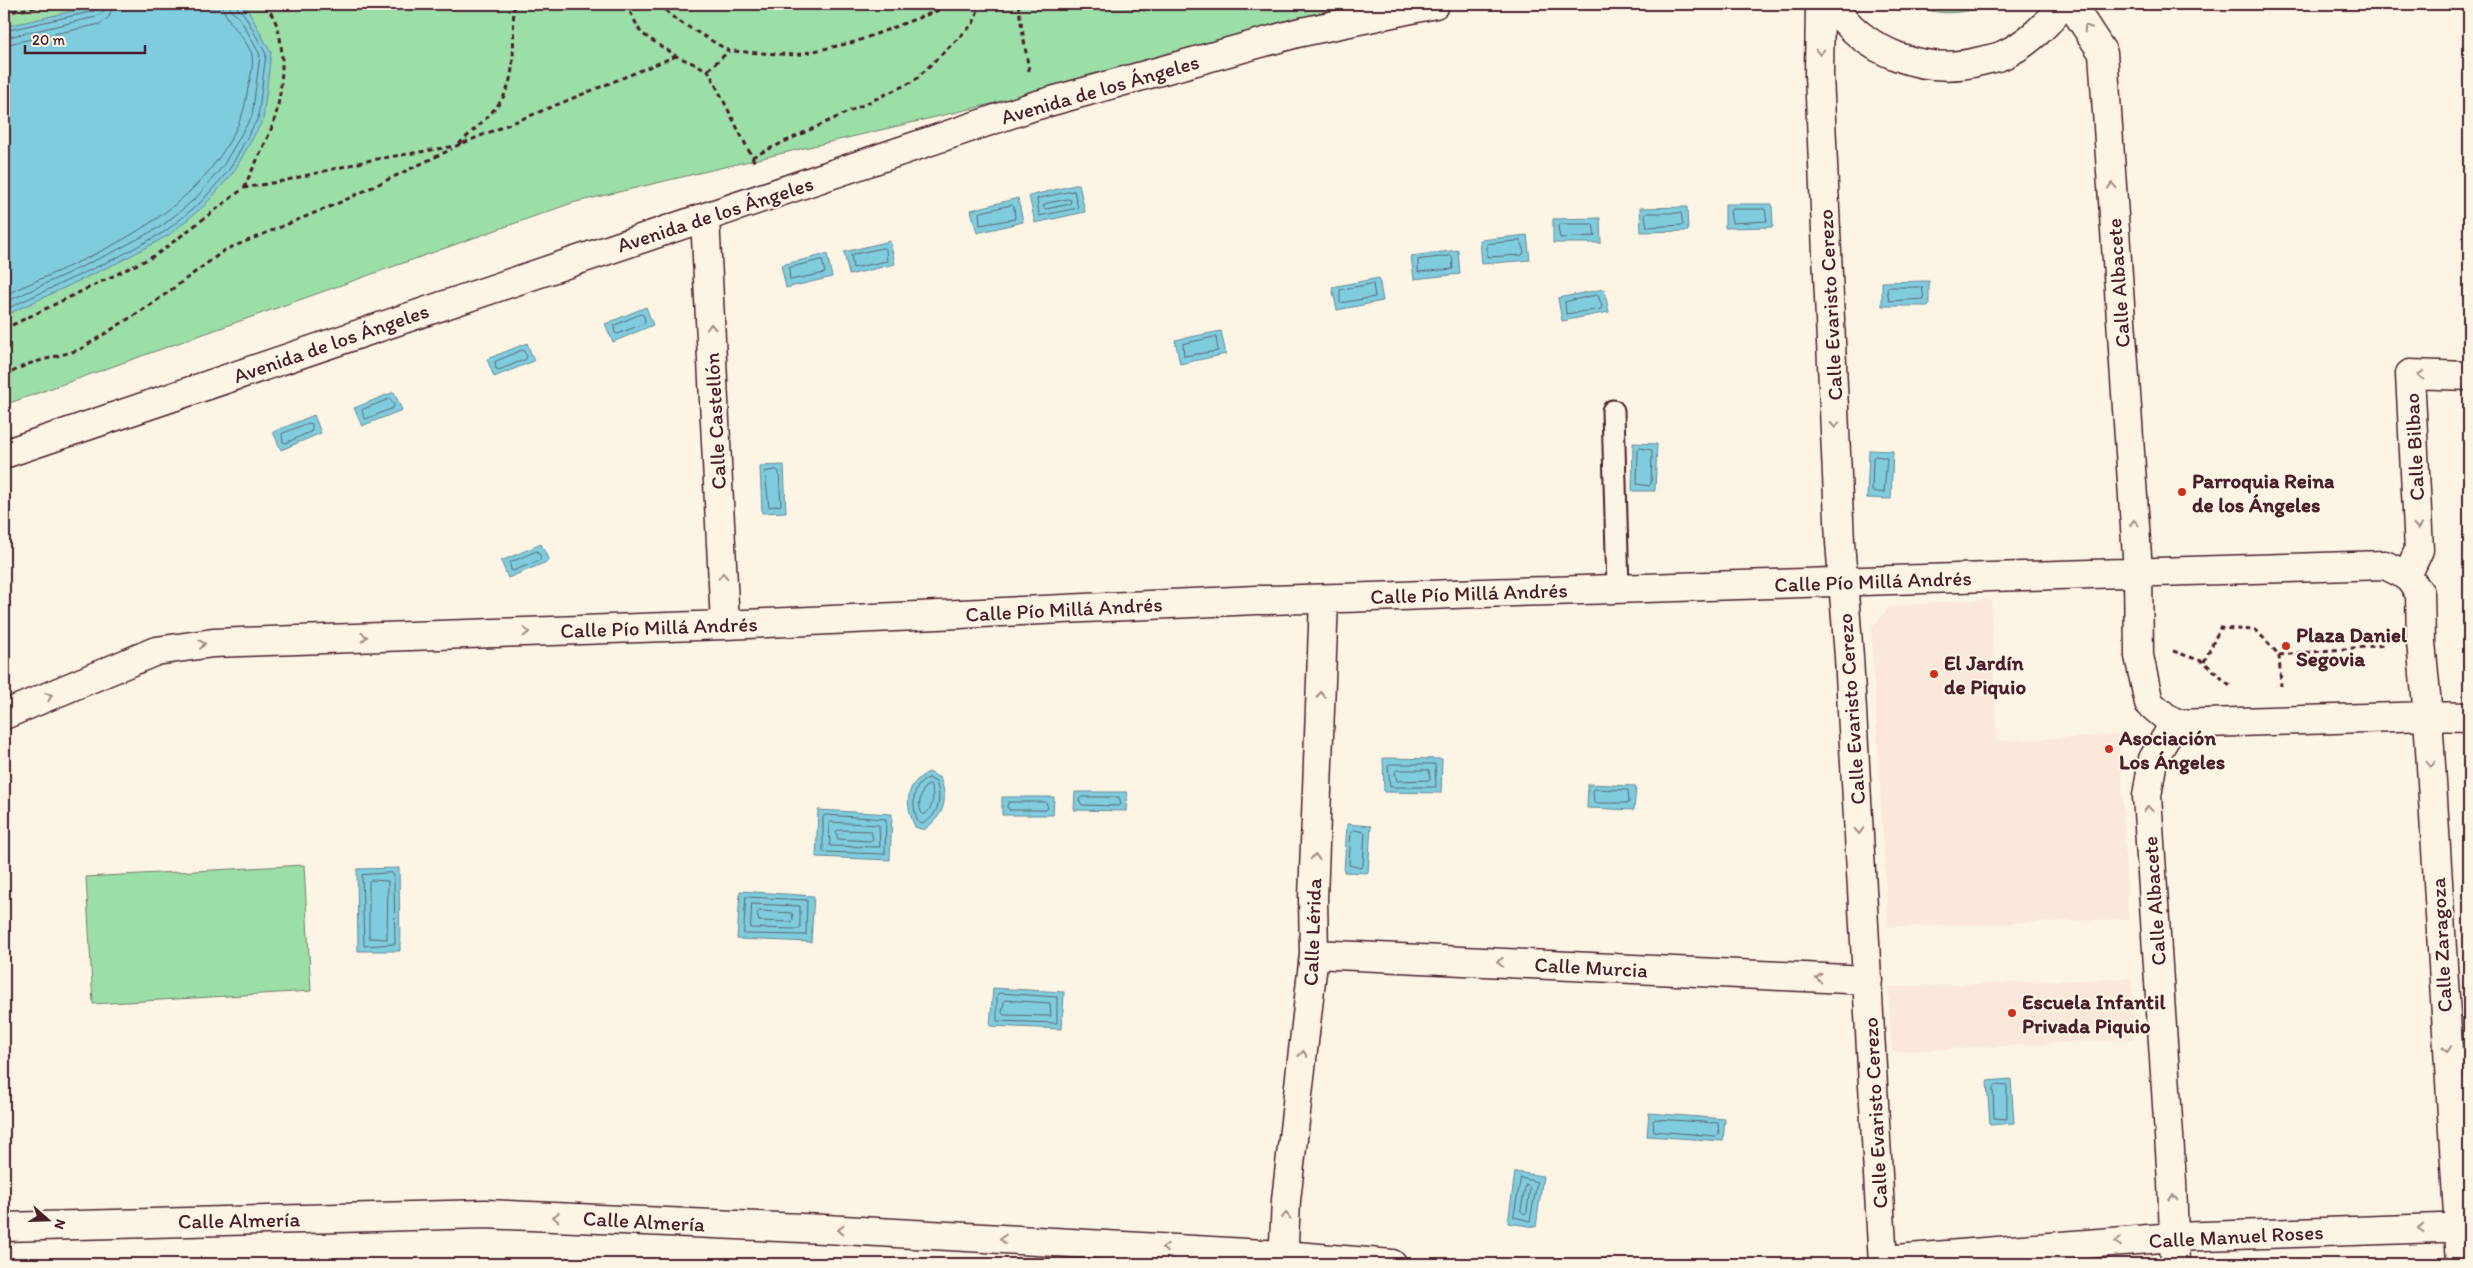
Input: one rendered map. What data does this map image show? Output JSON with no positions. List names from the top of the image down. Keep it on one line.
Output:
{"streets":{"street":["Avenida de los Ángeles","Calle Albacete","Calle Evaristo Cerezo","Calle Castellón","Calle Bilbao","Calle Pío Millá Andrés","Calle Lérida","Calle Zaragoza","Calle Murcia","Calle Almería","Calle Manuel Roses"]},"crossings":[["Avenida de los Ángeles","Calle Castellón"],["Calle Albacete","Calle Pío Millá Andrés"],["Calle Albacete","Calle Manuel Roses"],["Calle Evaristo Cerezo","Calle Pío Millá Andrés"],["Calle Evaristo Cerezo","Calle Murcia"],["Calle Evaristo Cerezo","Calle Manuel Roses"],["Calle Castellón","Calle Pío Millá Andrés"],["Calle Pío Millá Andrés","Calle Lérida"],["Calle Lérida","Calle Murcia"],["Calle Lérida","Calle Almería"],["Calle Zaragoza","Calle Manuel Roses"]],"one_way":["Calle Albacete","Calle Evaristo Cerezo","Calle Castellón","Calle Lérida","Calle Zaragoza","Calle Murcia","Calle Almería","Calle Manuel Roses"],"places":["Parroquia Reina de los Ángeles","Plaza Daniel Segovia","El Jardín de Piquio","Asociación Los Ángeles","Escuela Infantil Privada Piquio"],"scale_bar":"20 m","north":"right"}
